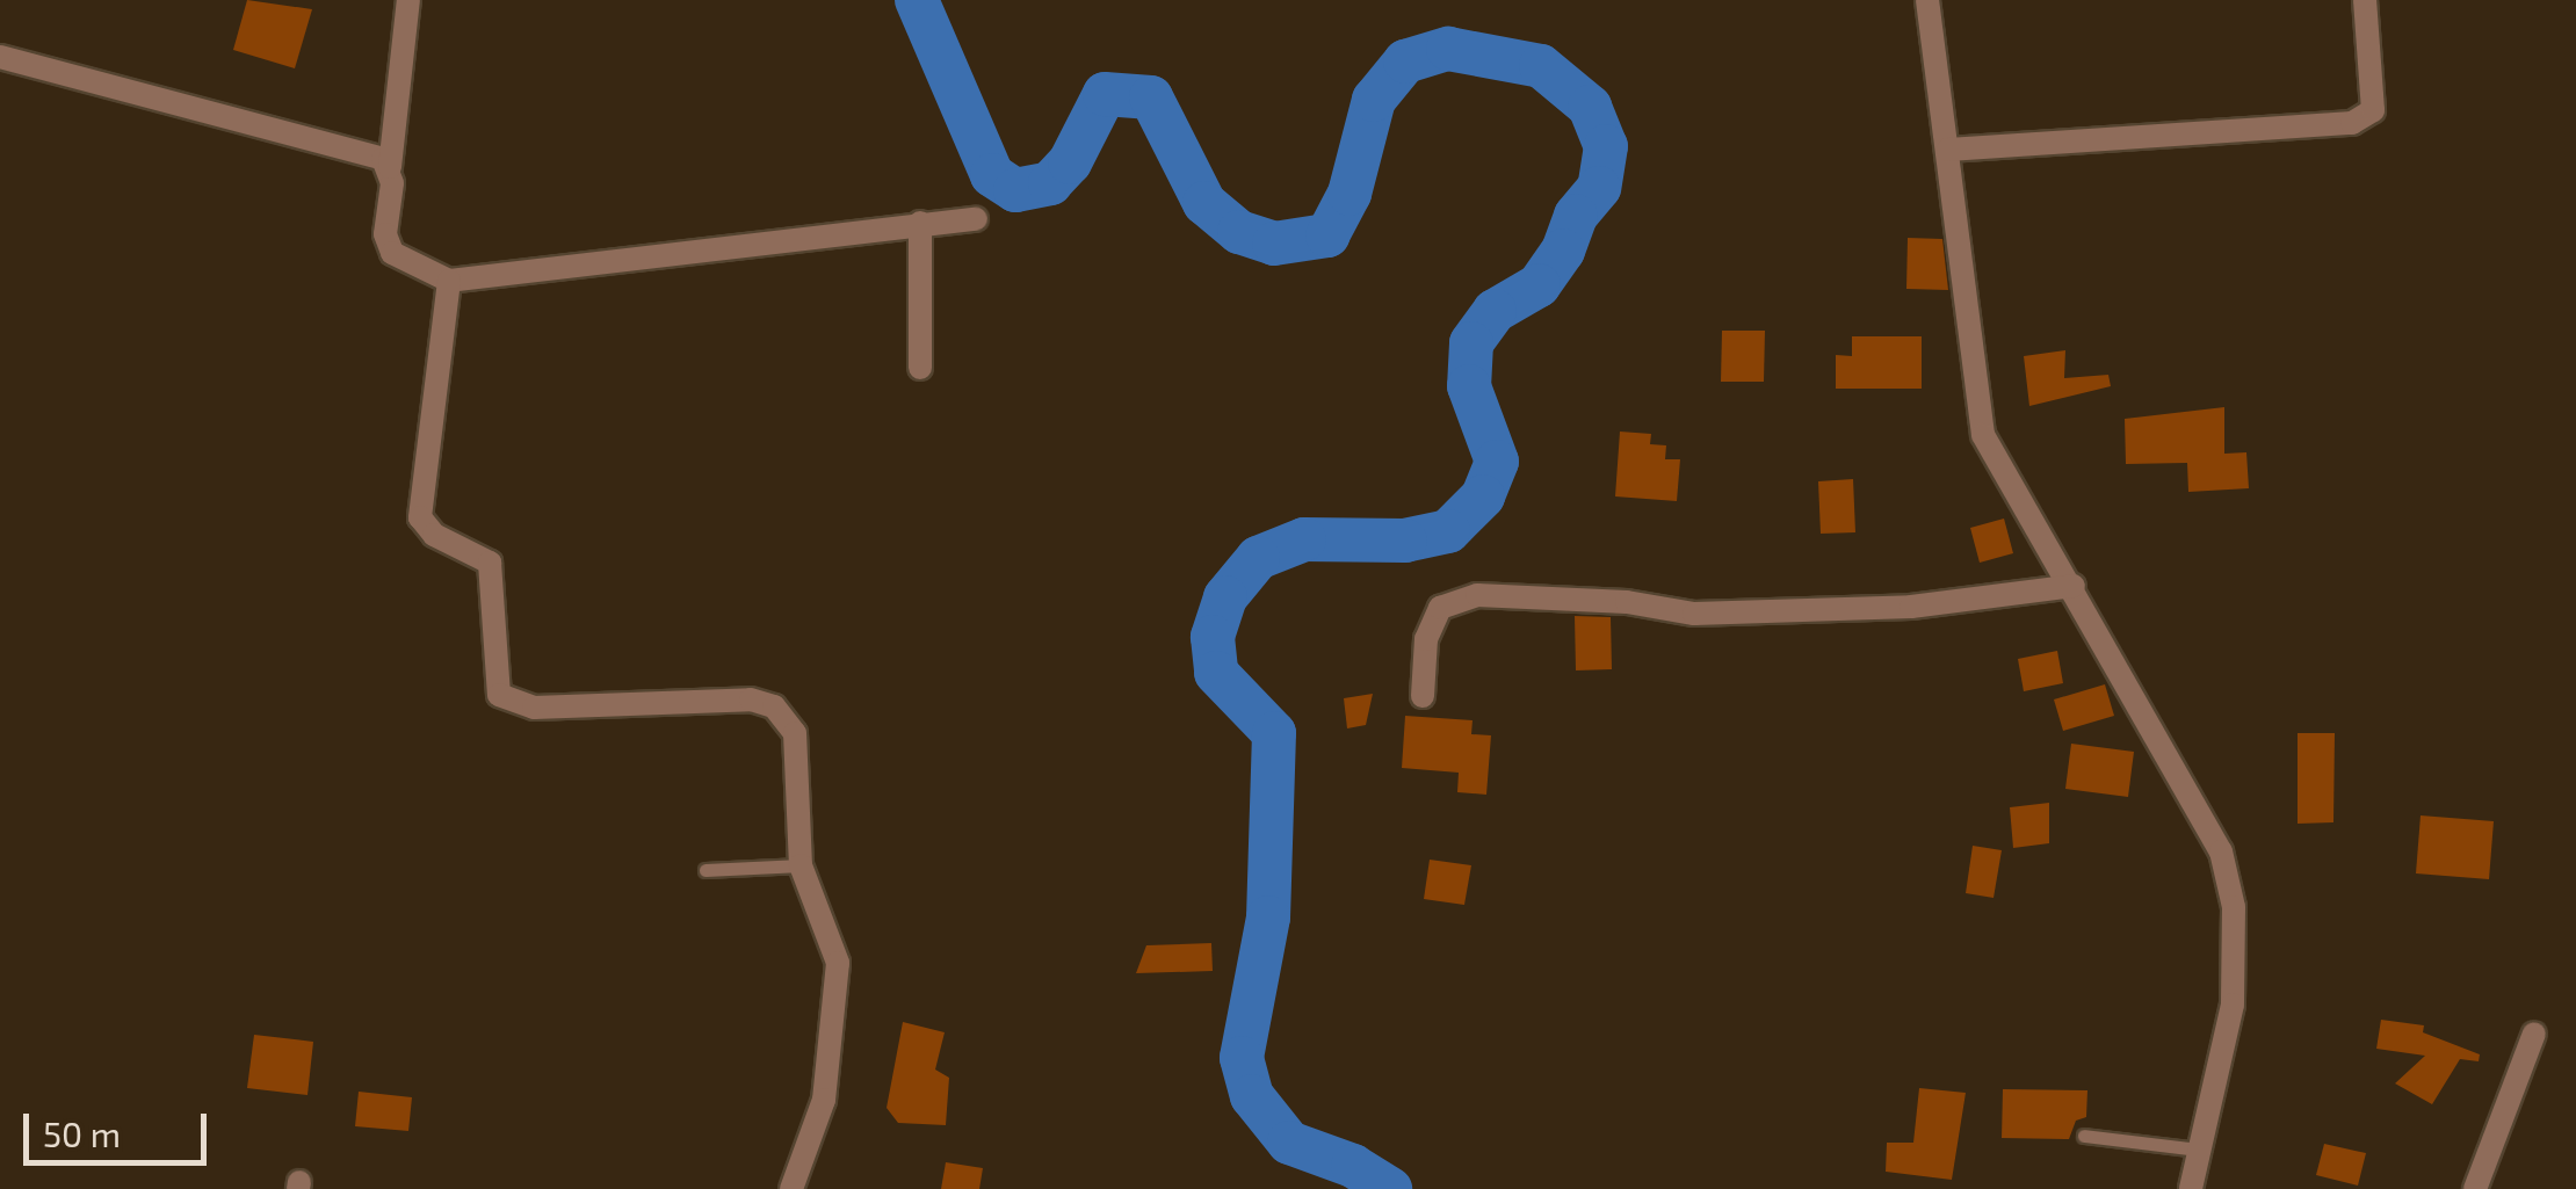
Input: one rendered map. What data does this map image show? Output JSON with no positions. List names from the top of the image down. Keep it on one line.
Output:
{"scale_bar":"50 m"}
